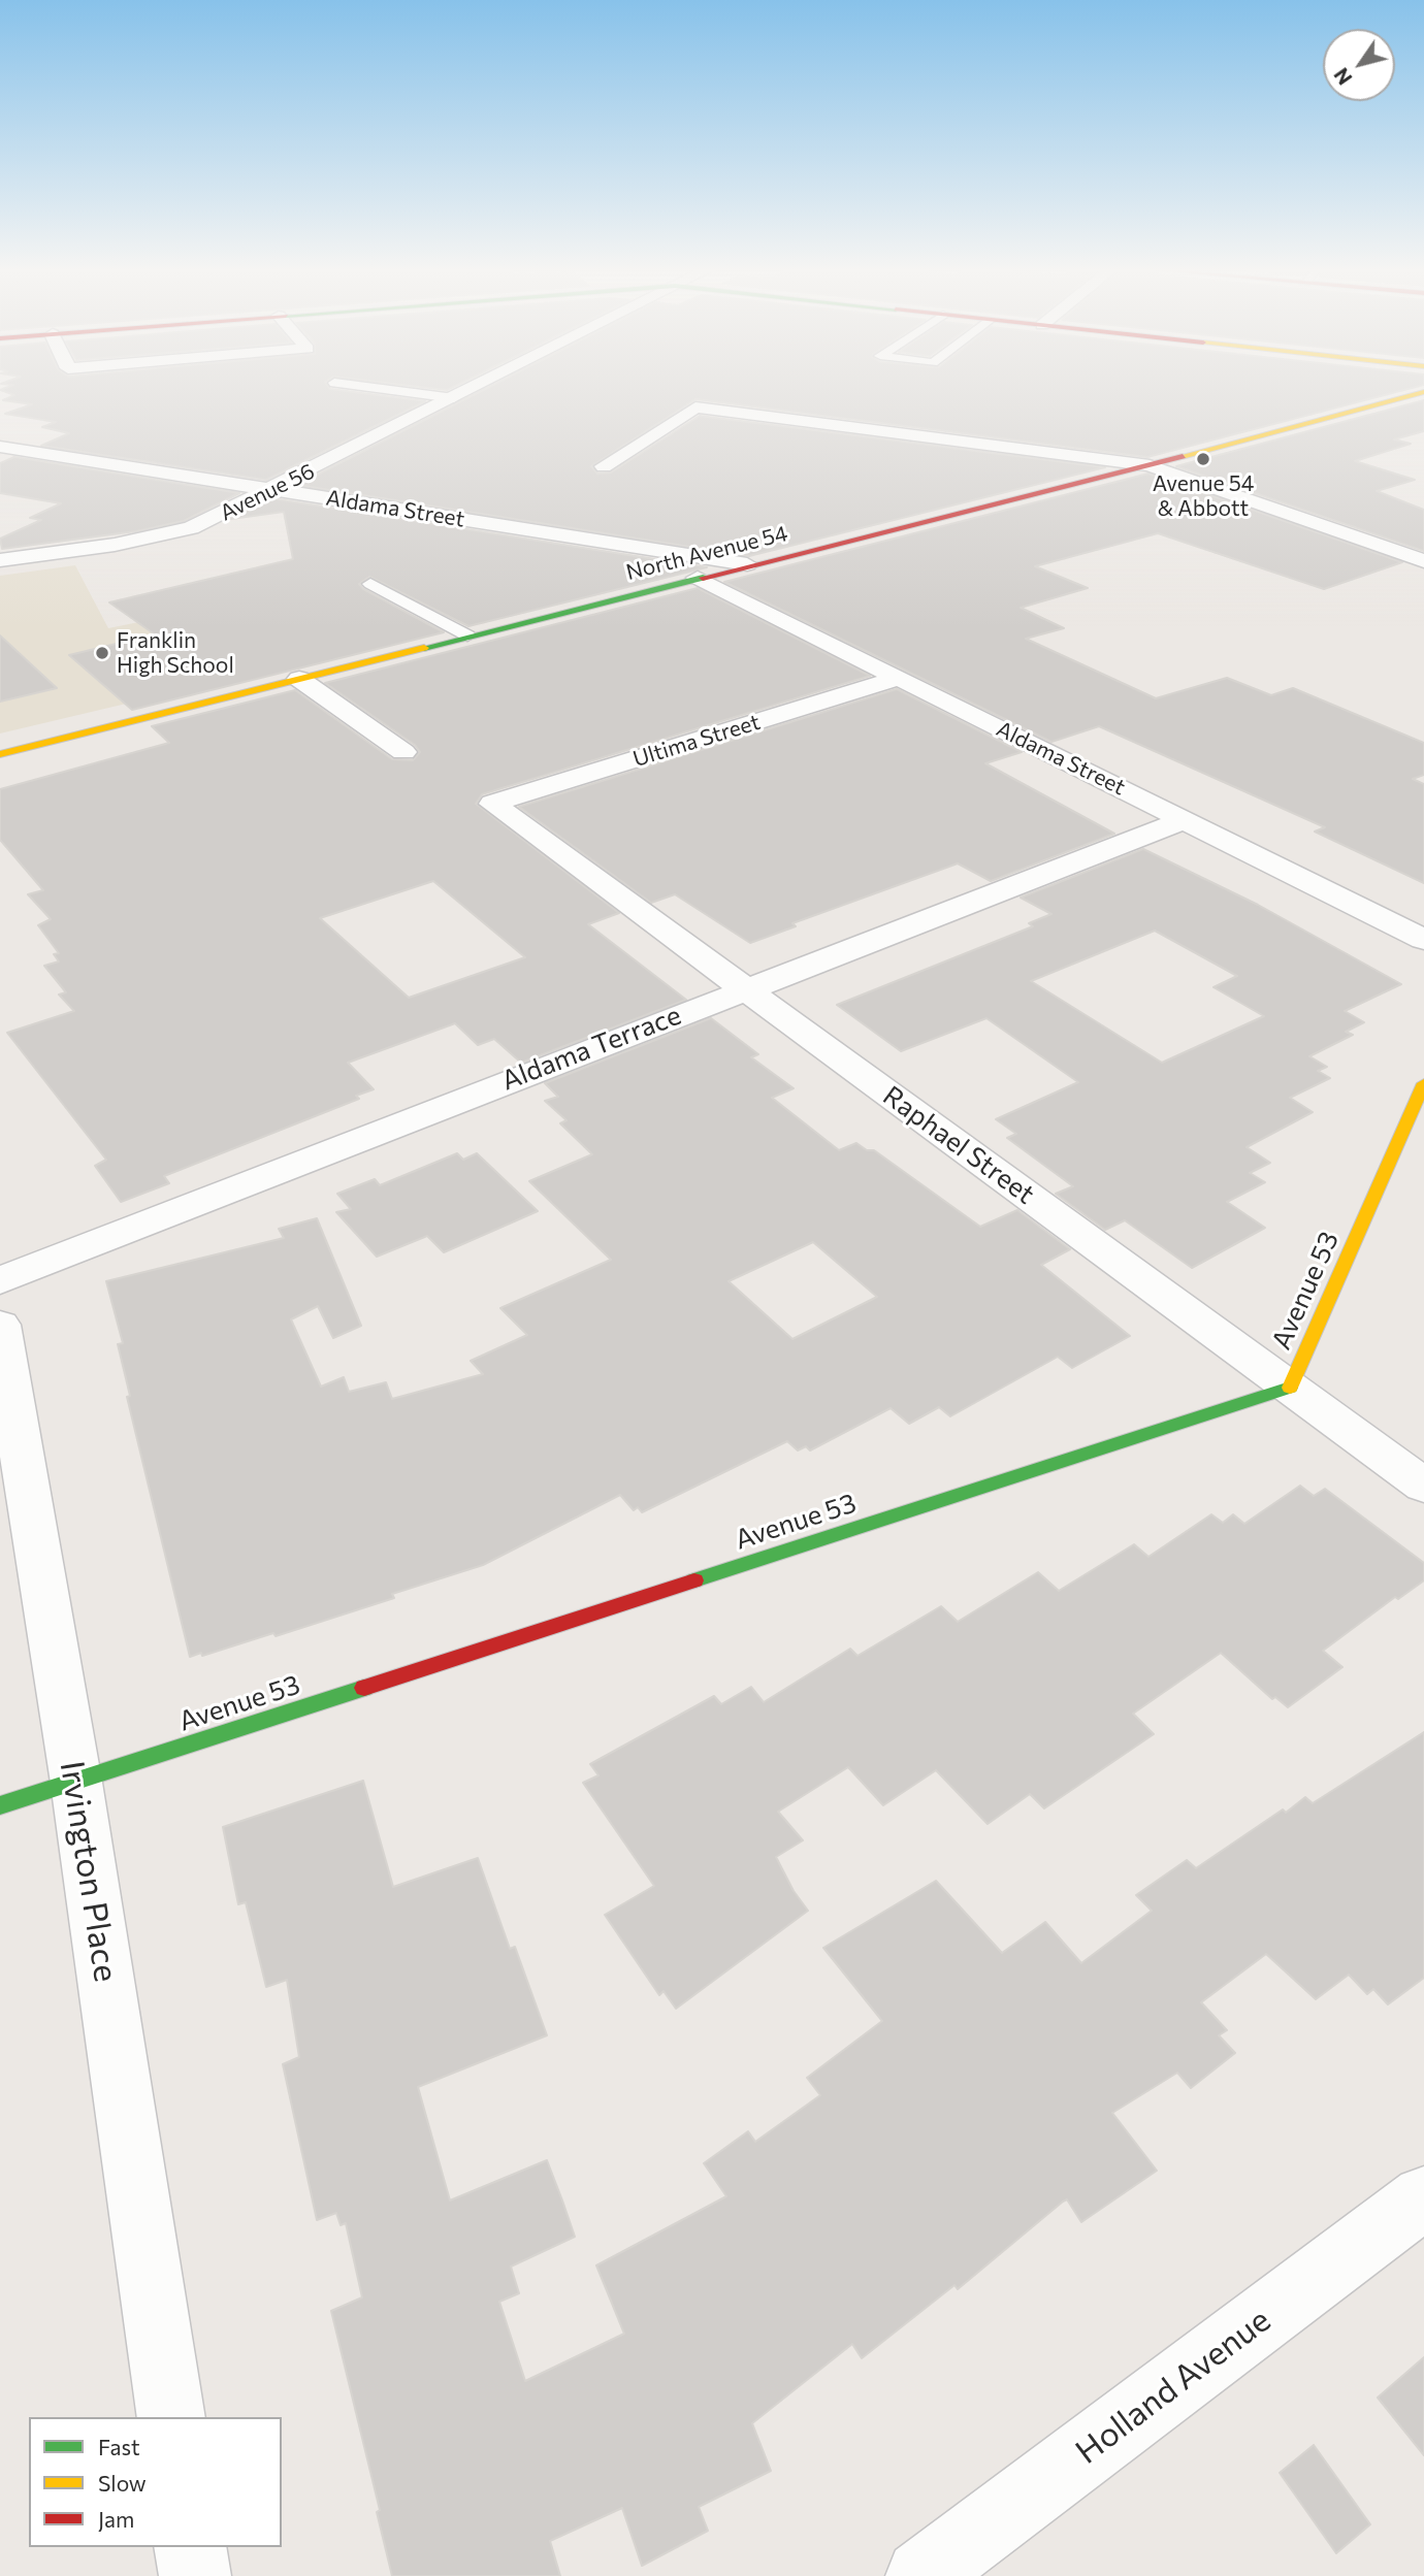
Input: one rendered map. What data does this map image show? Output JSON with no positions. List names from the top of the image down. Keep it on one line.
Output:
{"streets":{"street":["Avenue 56","Aldama Street","North Avenue 54","Ultima Street","Aldama Terrace","Raphael Street","Avenue 53","Irvington Place","Holland Avenue"]},"crossings":[["Avenue 56","Aldama Street"],["Aldama Street","North Avenue 54"],["Aldama Street","Ultima Street"],["Aldama Street","Aldama Terrace"],["Ultima Street","Raphael Street"],["Aldama Terrace","Raphael Street"],["Raphael Street","Avenue 53"],["Avenue 53","Irvington Place"]],"places":["Avenue 54 & Abbott","Franklin High School"],"legend":["Fast","Slow","Jam"],"north":"bottom left"}
